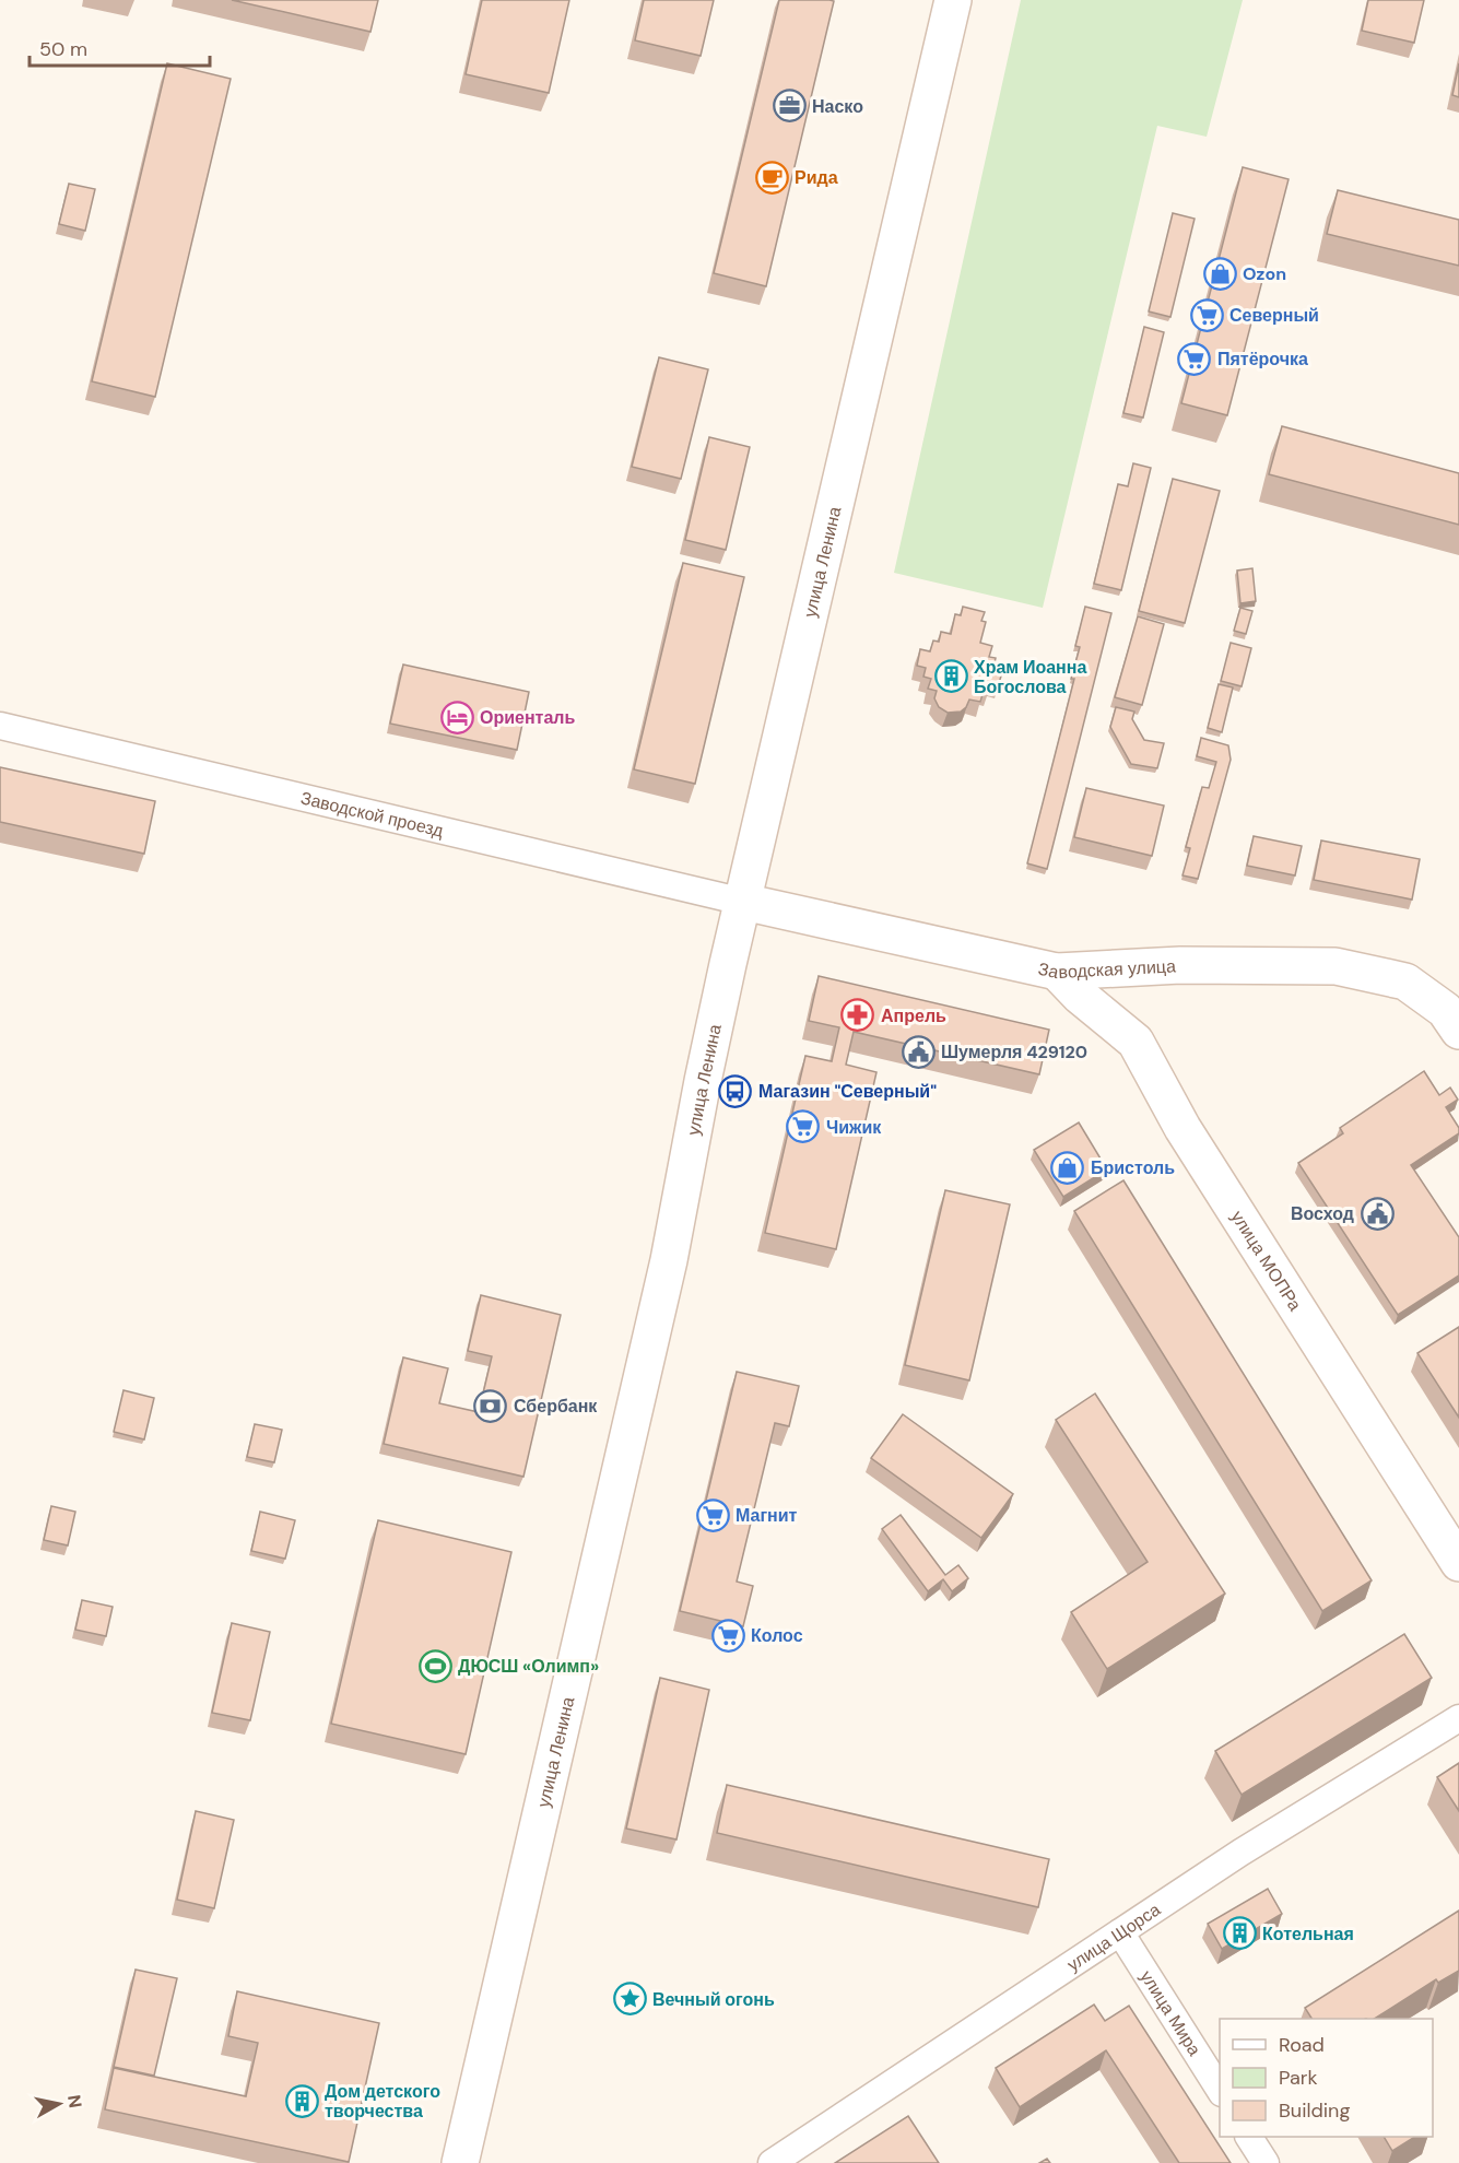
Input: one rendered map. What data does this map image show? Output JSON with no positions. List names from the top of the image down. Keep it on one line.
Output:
{"streets":{"main road":["улица Ленина","Заводская улица","улица МОПРа"],"street":["Заводской проезд","улица Щорса","улица Мира"]},"crossings":[["улица Ленина","Заводской проезд"],["улица Ленина","Заводская улица"],["Заводской проезд","Заводская улица"],["Заводская улица","улица МОПРа"],["улица Щорса","улица Мира"]],"places":{"office":["Наско"],"cafe":["Рида"],"shop":["Ozon","Бристоль"],"supermarket":["Северный","Пятёрочка","Чижик","Магнит","Колос"],"building":["Храм Иоанна Богослова","Котельная","Дом детского творчества"],"hotel":["Ориенталь"],"pharmacy":["Апрель"],"public building":["Шумерля 429120","Восход"],"bus stop":["Магазин \"Северный\""],"bank":["Сбербанк"],"sports":["ДЮСШ «Олимп»"],"place":["Вечный огонь"]},"legend":["Road","Park","Building"],"scale_bar":"50 m","north":"right"}
